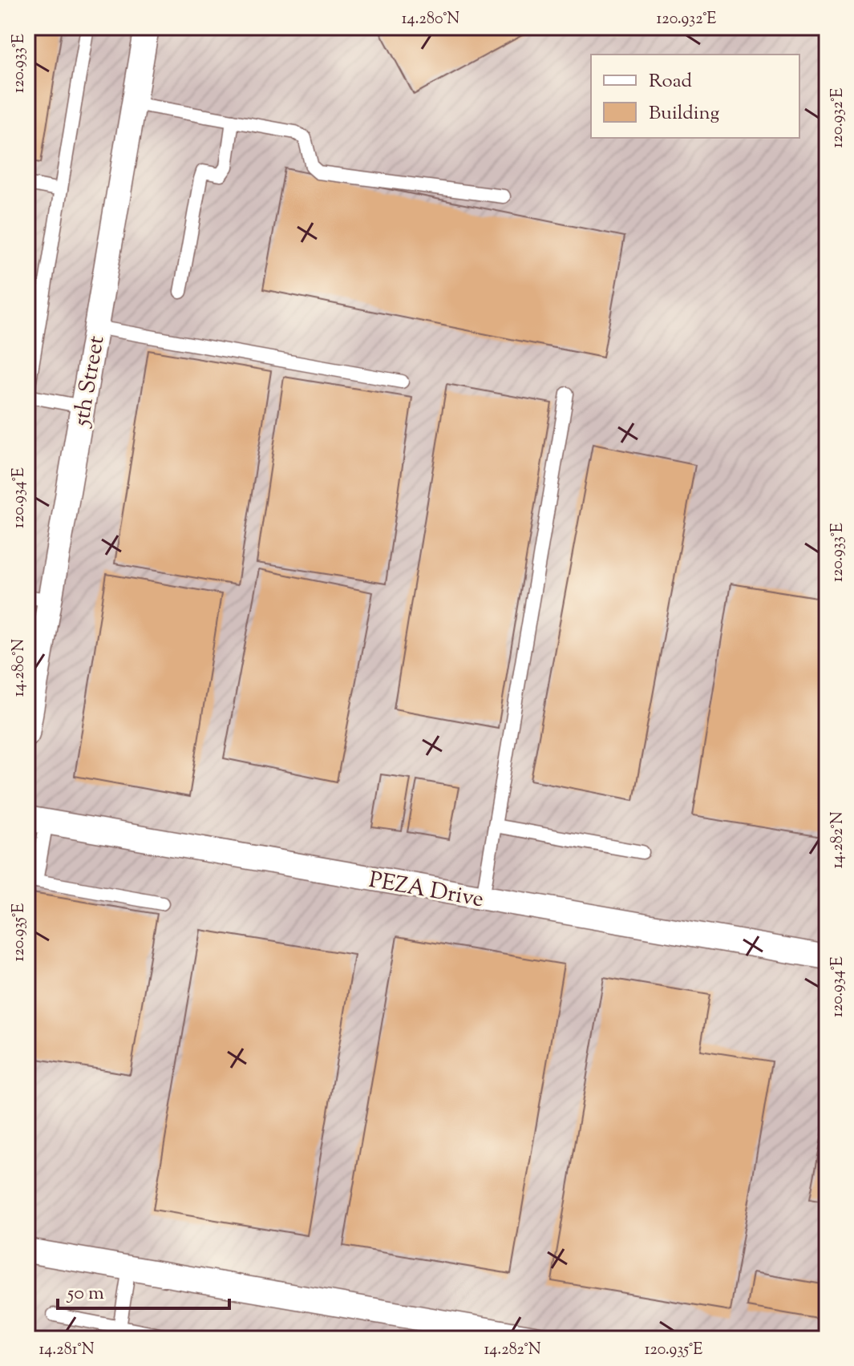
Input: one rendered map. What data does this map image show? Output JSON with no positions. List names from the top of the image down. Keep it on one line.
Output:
{"streets":{"street":["5th Street","PEZA Drive"]},"legend":["Road","Building"],"scale_bar":"50 m","coordinates":["14.280°N","120.932°E","120.933°E","120.934°E","14.282°N","120.935°E","14.281°N"]}
